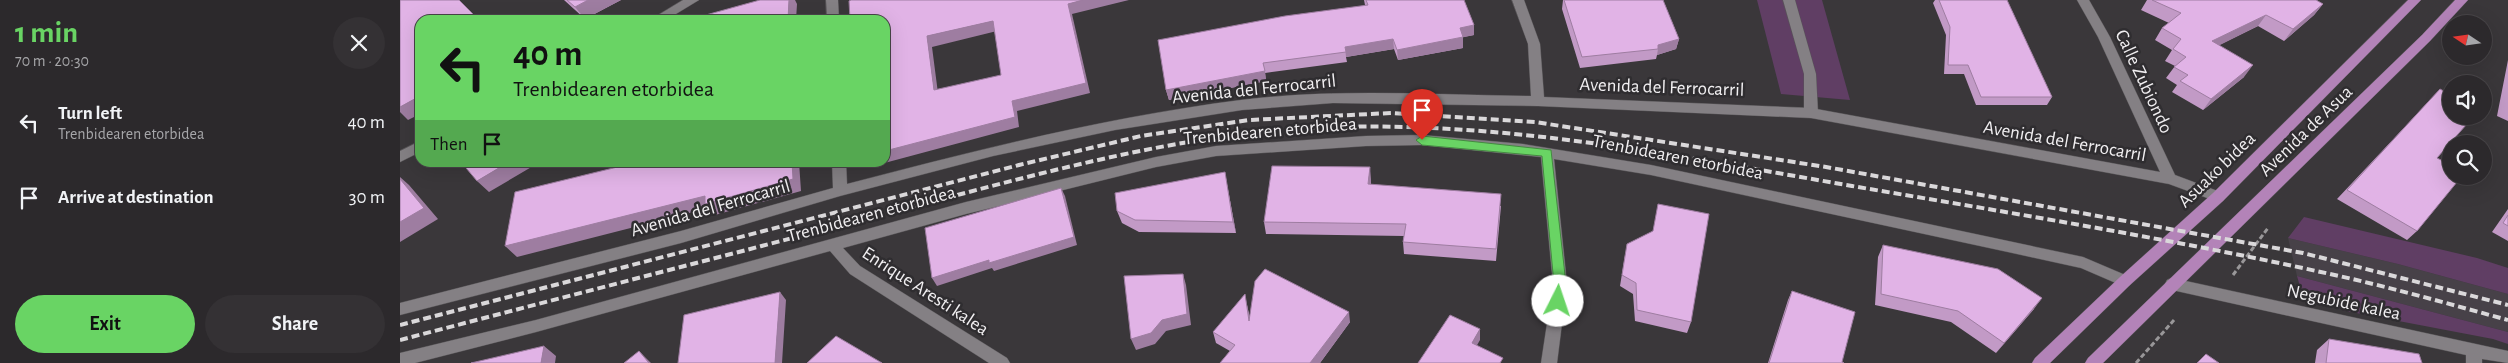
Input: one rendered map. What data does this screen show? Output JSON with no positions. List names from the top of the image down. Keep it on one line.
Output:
{"streets":{"main road":["Avenida de Asua","Asuako bidea"],"street":["Calle Zubiondo","Avenida del Ferrocarril","Trenbidearen etorbidea","Enrique Aresti kalea","Negubide kalea"]},"crossings":[["Calle Zubiondo","Avenida del Ferrocarril"],["Avenida del Ferrocarril","Asuako bidea"],["Trenbidearen etorbidea","Asuako bidea"],["Trenbidearen etorbidea","Enrique Aresti kalea"],["Avenida de Asua","Negubide kalea"]],"north":"left","page":{"heading":["1 min","70 m · 20:30"],"turn":["40 m","Trenbidearen etorbidea"],"list":[{"name":"Turn left","note":"Trenbidearen etorbidea","value":"40 m"},{"name":"Arrive at destination","value":"30 m"}],"then":"Then","buttons":["Exit","Share"]}}
